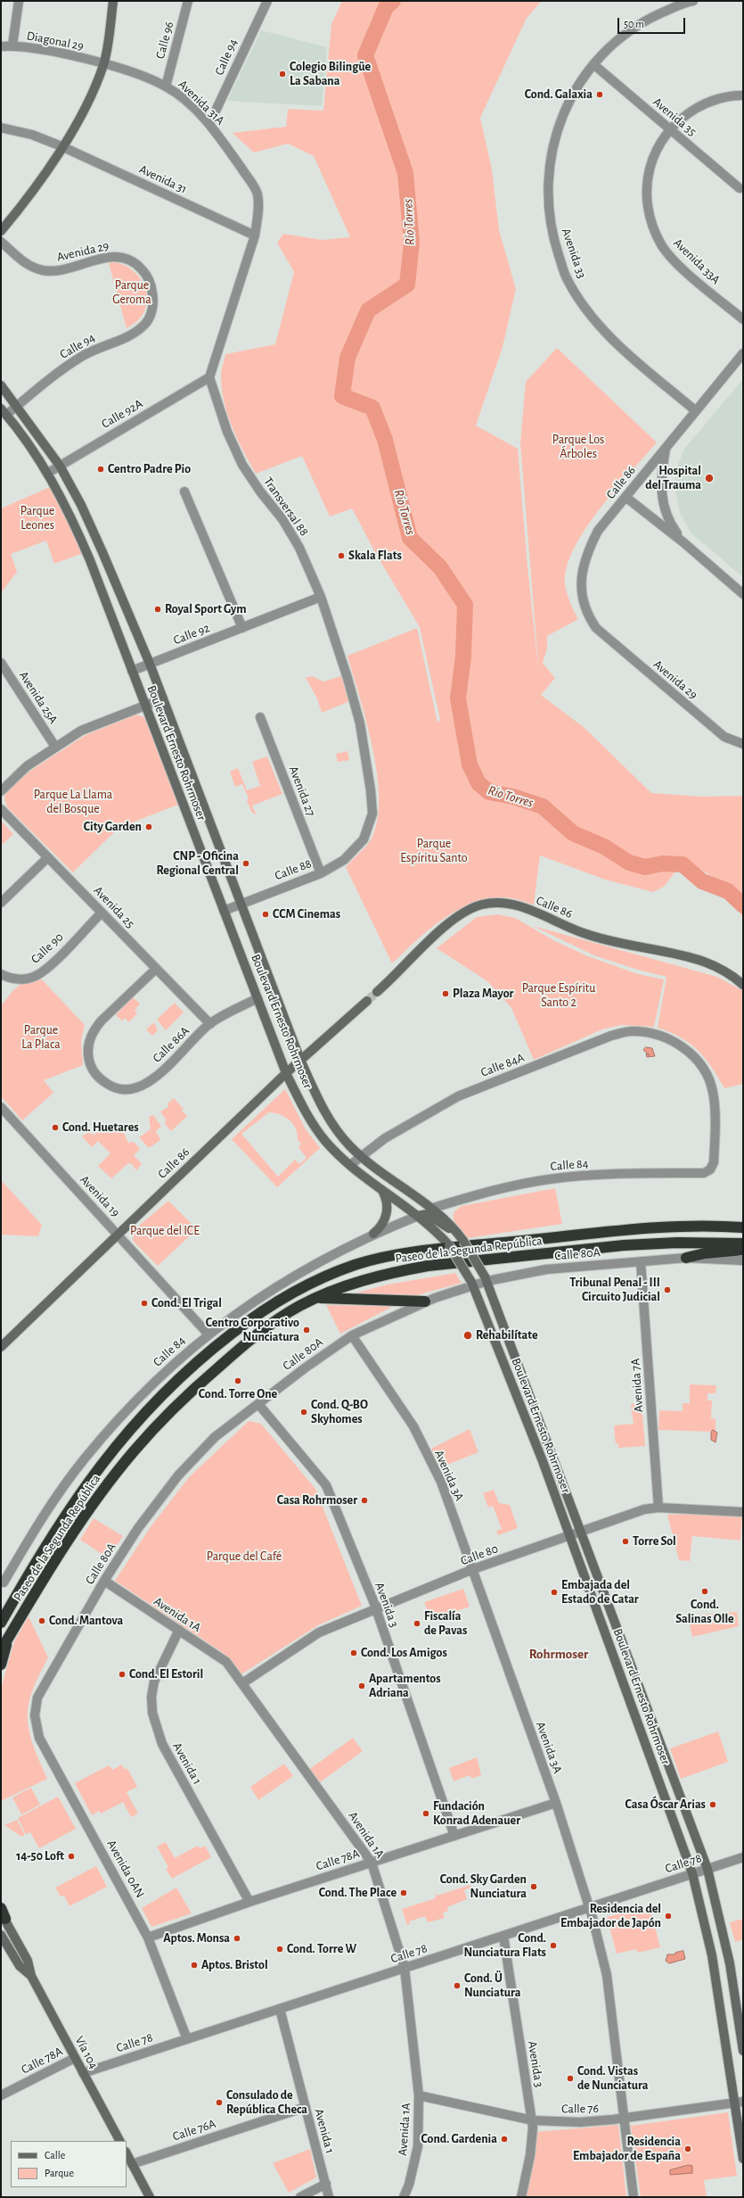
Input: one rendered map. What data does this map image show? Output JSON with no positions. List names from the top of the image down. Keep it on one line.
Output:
{"streets":{"highway":["Paseo de la Segunda República"],"main road":["Calle 86","Boulevard Ernesto Rohrmoser","Vía 104"],"street":["Calle 96","Diagonal 29","Calle 94","Avenida 31A","Avenida 35","Avenida 31","Avenida 29","Avenida 33","Avenida 33A","Calle 92A","Transversal 88","Calle 92","Avenida 25A","Avenida 27","Calle 88","Avenida 25","Calle 90","Calle 86A","Calle 84A","Calle 84","Avenida 19","Calle 80A","Avenida 7A","Avenida 3A","Calle 80","Avenida 3","Avenida 1A","Avenida 1","Calle 78A","Calle 78","Avenida 0AN","Calle 76","Calle 76A"]},"crossings":[["Calle 96","Avenida 31A"],["Diagonal 29","Avenida 31A"],["Calle 94","Avenida 31A"],["Calle 94","Avenida 29"],["Calle 94","Boulevard Ernesto Rohrmoser"],["Avenida 31A","Avenida 31"],["Avenida 35","Avenida 33"],["Avenida 35","Avenida 33A"],["Avenida 29","Calle 86"],["Avenida 33","Calle 86"],["Calle 92A","Transversal 88"],["Calle 92A","Boulevard Ernesto Rohrmoser"],["Calle 86","Boulevard Ernesto Rohrmoser"],["Calle 86","Avenida 19"],["Transversal 88","Calle 92"],["Transversal 88","Calle 88"],["Calle 92","Boulevard Ernesto Rohrmoser"],["Boulevard Ernesto Rohrmoser","Calle 88"],["Boulevard Ernesto Rohrmoser","Calle 86A"],["Boulevard Ernesto Rohrmoser","Calle 84A"],["Boulevard Ernesto Rohrmoser","Calle 84"],["Boulevard Ernesto Rohrmoser","Calle 80A"],["Boulevard Ernesto Rohrmoser","Calle 80"],["Boulevard Ernesto Rohrmoser","Calle 78"],["Boulevard Ernesto Rohrmoser","Calle 76"],["Avenida 27","Calle 88"],["Avenida 25","Calle 90"],["Avenida 25","Calle 86A"],["Calle 84A","Calle 84"],["Calle 84","Avenida 19"],["Calle 80A","Avenida 7A"],["Calle 80A","Avenida 3A"],["Calle 80A","Avenida 3"],["Calle 80A","Avenida 1A"],["Calle 80A","Avenida 0AN"],["Avenida 7A","Calle 80"],["Avenida 3A","Calle 80"],["Avenida 3A","Calle 78A"],["Avenida 3A","Calle 78"],["Avenida 3A","Calle 76"],["Calle 80","Avenida 3"],["Calle 80","Avenida 1A"],["Avenida 3","Calle 78A"],["Avenida 3","Calle 78"],["Avenida 3","Calle 76"],["Avenida 1A","Avenida 1"],["Avenida 1A","Calle 78A"],["Avenida 1A","Calle 78"],["Avenida 1A","Calle 76"],["Avenida 1","Calle 78A"],["Avenida 1","Calle 78"],["Avenida 1","Calle 76A"],["Calle 78A","Avenida 0AN"],["Calle 78A","Vía 104"],["Calle 78","Avenida 0AN"],["Calle 78","Vía 104"]],"districts":["Rohrmoser"],"water":["Río Torres"],"parks":["Parque Geroma","Parque Los Árboles","Parque Leones","Parque La Llama del Bosque","Parque Espíritu Santo","Parque Espíritu Santo 2","Parque La Placa","Parque del ICE","Parque del Café"],"places":["Colegio Bilingüe La Sabana","Cond. Galaxia","Centro Padre Pio","Hospital del Trauma","Skala Flats","Royal Sport Gym","City Garden","CNP - Oficina Regional Central","CCM Cinemas","Plaza Mayor","Cond. Huetares","Tribunal Penal - III Circuito Judicial","Cond. El Trigal","Centro Corporativo Nunciatura","Rehabilítate","Cond. Torre One","Cond. Q-BO Skyhomes","Casa Rohrmoser","Torre Sol","Cond. Salinas Olle","Embajada del Estado de Catar","Cond. Mantova","Fiscalía de Pavas","Cond. Los Amigos","Cond. El Estoril","Apartamentos Adriana","Casa Óscar Arias","Fundación Konrad Adenauer","14-50 Loft","Cond. Sky Garden Nunciatura","Cond. The Place","Residencia del Embajador de Japón","Aptos. Monsa","Cond. Nunciatura Flats","Cond. Torre W","Aptos. Bristol","Cond. Ü Nunciatura","Cond. Vistas de Nunciatura","Consulado de República Checa","Cond. Gardenia","Residencia Embajador de España"],"legend":["Calle","Parque"],"scale_bar":"50 m"}
